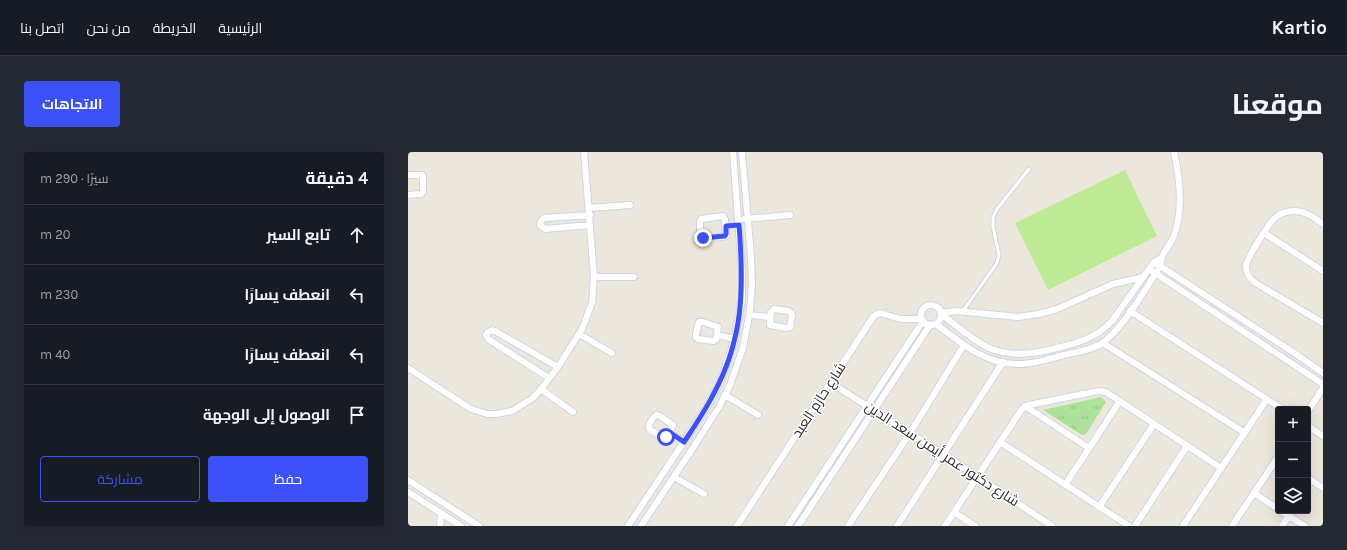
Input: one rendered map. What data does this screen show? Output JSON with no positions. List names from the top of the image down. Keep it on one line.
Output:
{"streets":{"street":["شارع حازم العبد","شارع دكتور عمر أيمن سعد الدين"]},"crossings":[["شارع حازم العبد","شارع دكتور عمر أيمن سعد الدين"]],"page":{"header":"Kartio","nav":["الرئيسية","الخريطة","من نحن","اتصل بنا"],"title":"موقعنا","buttons":["الاتجاهات",["حفظ","مشاركة"]],"heading":["4 دقيقة","سيرًا · 290 m"],"list":[["تابع السير","20 m"],["انعطف يسارًا","230 m"],["انعطف يسارًا","40 m"],"الوصول إلى الوجهة"],"map_buttons":["+","−"]}}
